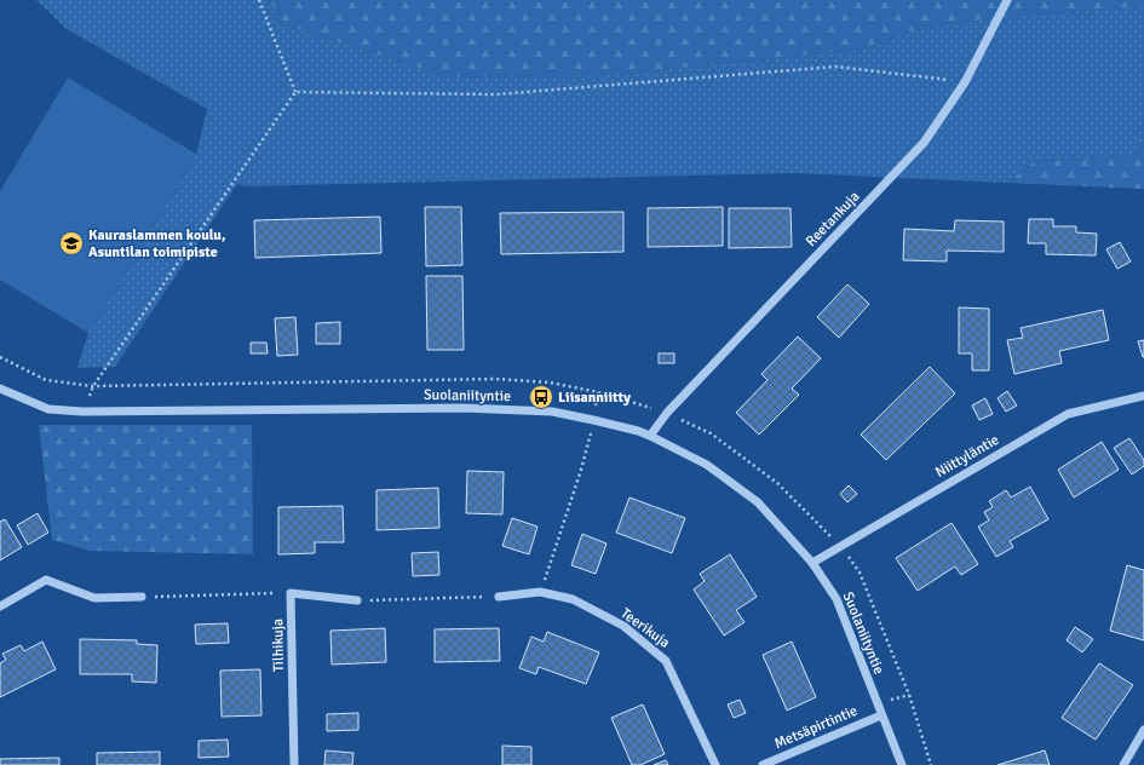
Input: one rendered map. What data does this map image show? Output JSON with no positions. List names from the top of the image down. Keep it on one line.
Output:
{"streets":{"street":["Reetankuja","Suolaniityntie","Niittyläntie","Teerikuja","Tilhikuja","Metsäpirtintie"]},"crossings":[["Reetankuja","Suolaniityntie"],["Suolaniityntie","Niittyläntie"],["Suolaniityntie","Metsäpirtintie"]],"places":{"school or university":["Kauraslammen koulu, Asuntilan toimipiste"],"bus stop":["Liisanniitty"]}}
